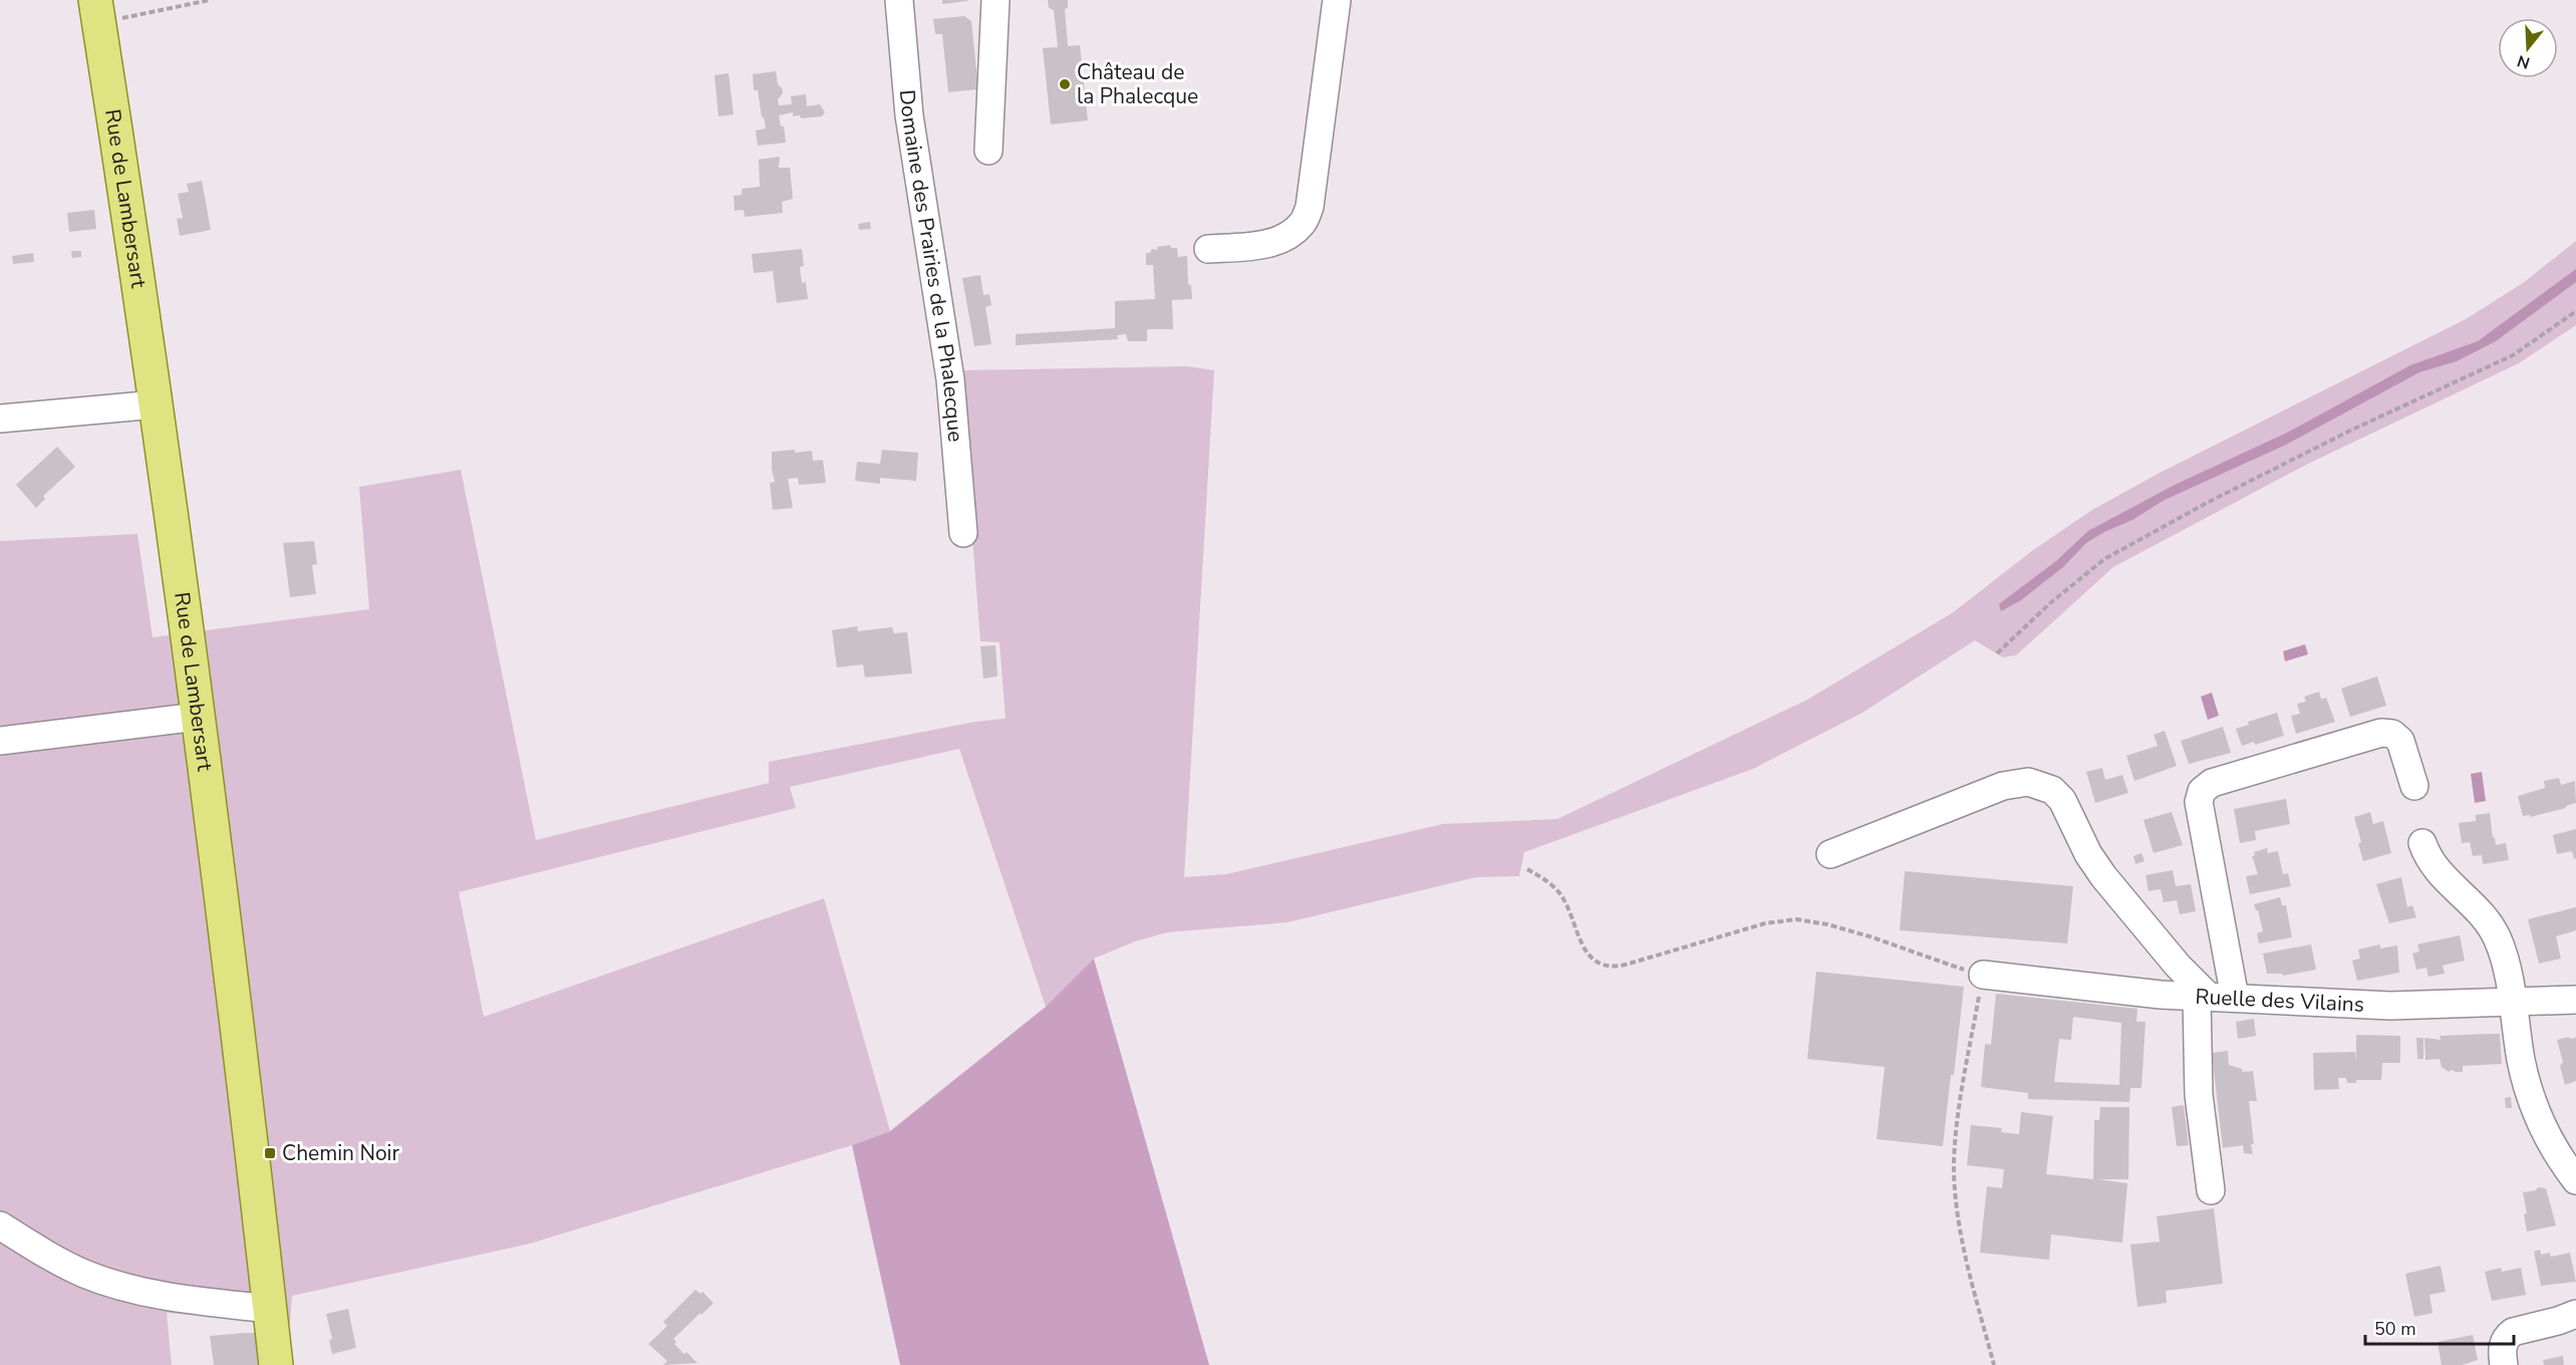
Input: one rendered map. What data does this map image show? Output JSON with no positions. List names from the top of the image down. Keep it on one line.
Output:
{"streets":{"main road":["Rue de Lambersart"],"street":["Domaine des Prairies de la Phalecque","Ruelle des Vilains"]},"places":{"other":["Château de la Phalecque"],"transit":["Chemin Noir"]},"scale_bar":"50 m","north":"bottom"}
